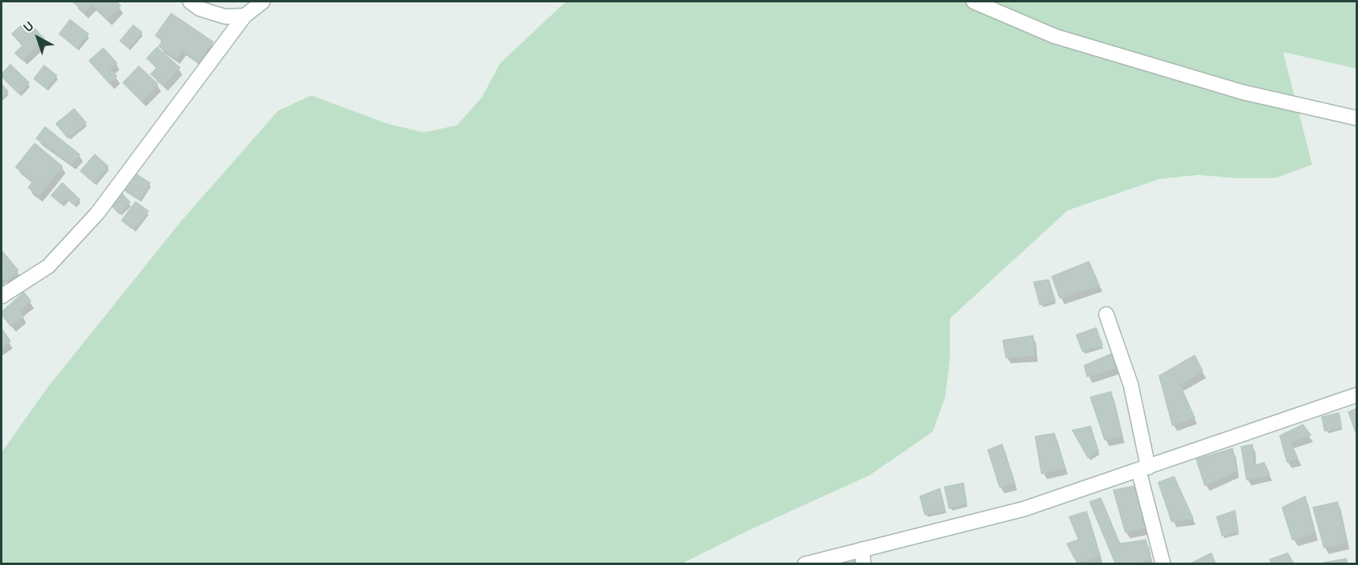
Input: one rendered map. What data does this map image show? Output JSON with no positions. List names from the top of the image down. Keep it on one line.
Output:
{"north":"top left"}
